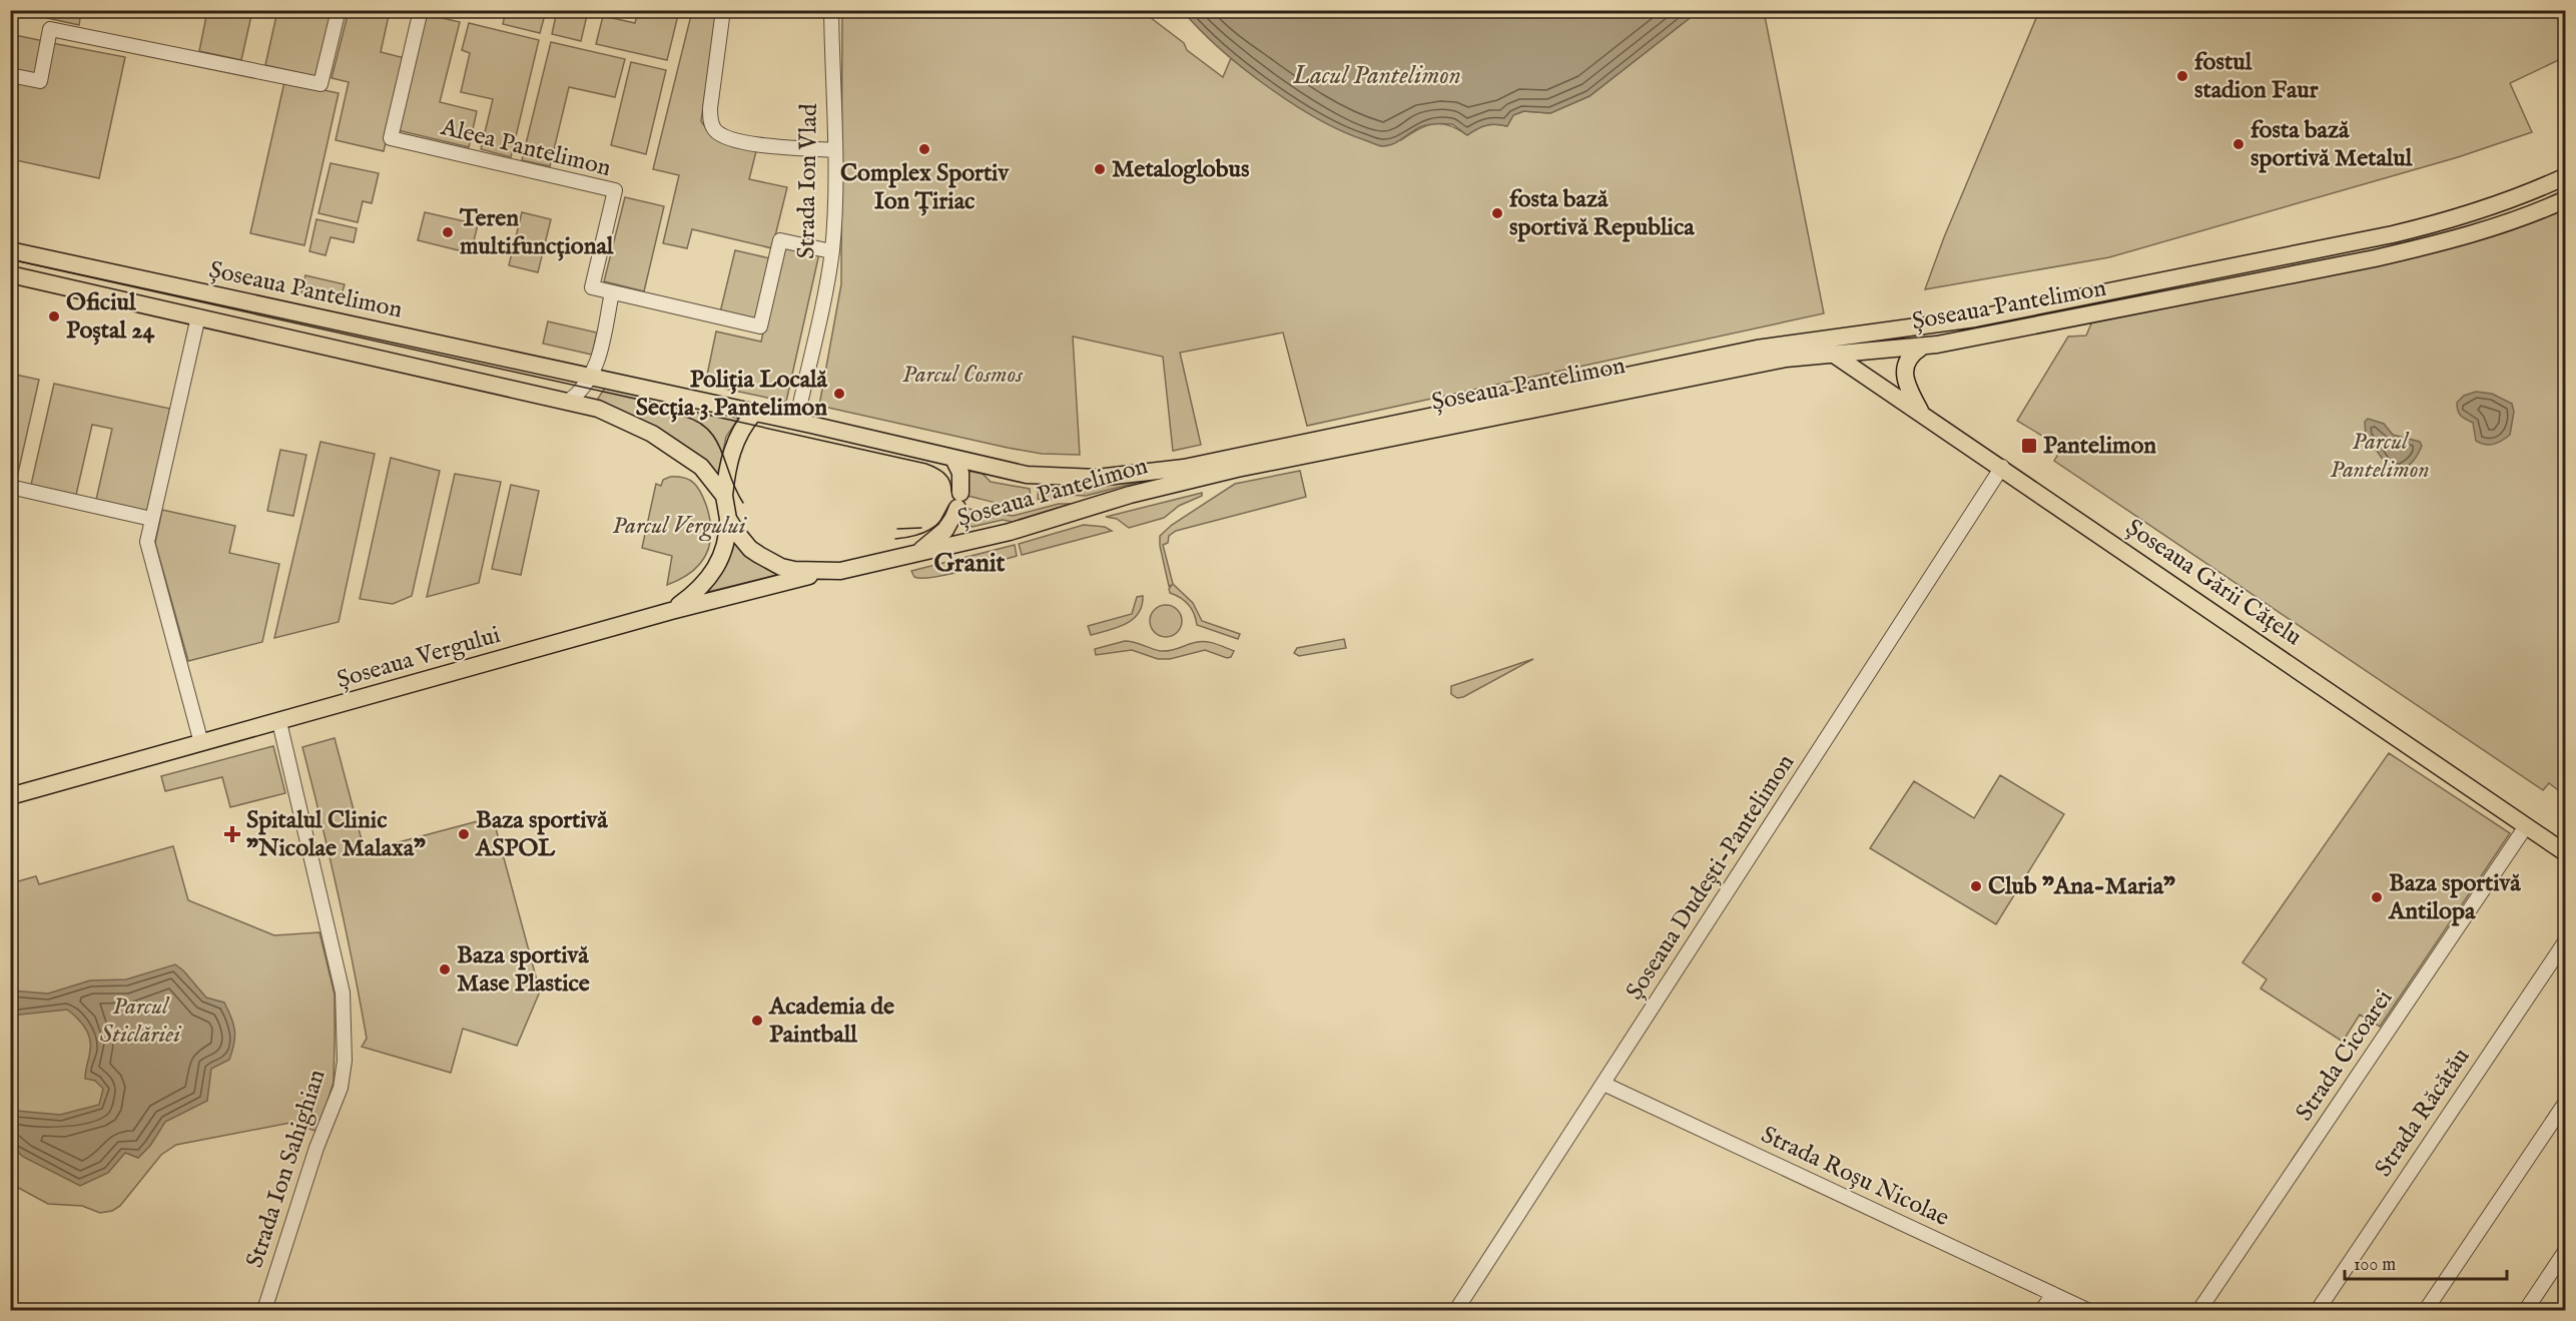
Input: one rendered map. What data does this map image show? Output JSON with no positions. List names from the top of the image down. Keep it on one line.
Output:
{"streets":{"main road":["Șoseaua Pantelimon","Șoseaua Gării Cățelu","Șoseaua Vergului"],"street":["Aleea Pantelimon","Strada Ion Vlad","Șoseaua Dudești-Pantelimon","Strada Cicoarei","Strada Răcătău","Strada Ion Sahighian","Strada Roșu Nicolae"]},"crossings":[["Strada Ion Vlad","Șoseaua Pantelimon"],["Șoseaua Pantelimon","Șoseaua Gării Cățelu"],["Șoseaua Pantelimon","Șoseaua Vergului"],["Șoseaua Gării Cățelu","Șoseaua Dudești-Pantelimon"],["Șoseaua Gării Cățelu","Strada Cicoarei"],["Șoseaua Vergului","Strada Ion Sahighian"],["Șoseaua Dudești-Pantelimon","Strada Roșu Nicolae"]],"districts":["Granit"],"water":["Lacul Pantelimon"],"parks":["Parcul Cosmos","Parcul Pantelimon","Parcul Vergului","Parcul Sticlăriei"],"places":{"other":["fostul stadion Faur","fosta bază sportivă Metalul","Complex Sportiv Ion Țiriac","Metaloglobus","fosta bază sportivă Republica","Teren multifuncțional","Oficiul Poștal 24","Poliția Locală Secția 3 Pantelimon","Baza sportivă ASPOL","Club \"Ana-Maria\"","Baza sportivă Antilopa","Baza sportivă Mase Plastice","Academia de Paintball"],"transit":["Pantelimon"],"health":["Spitalul Clinic \"Nicolae Malaxa\""]},"scale_bar":"100 m"}
